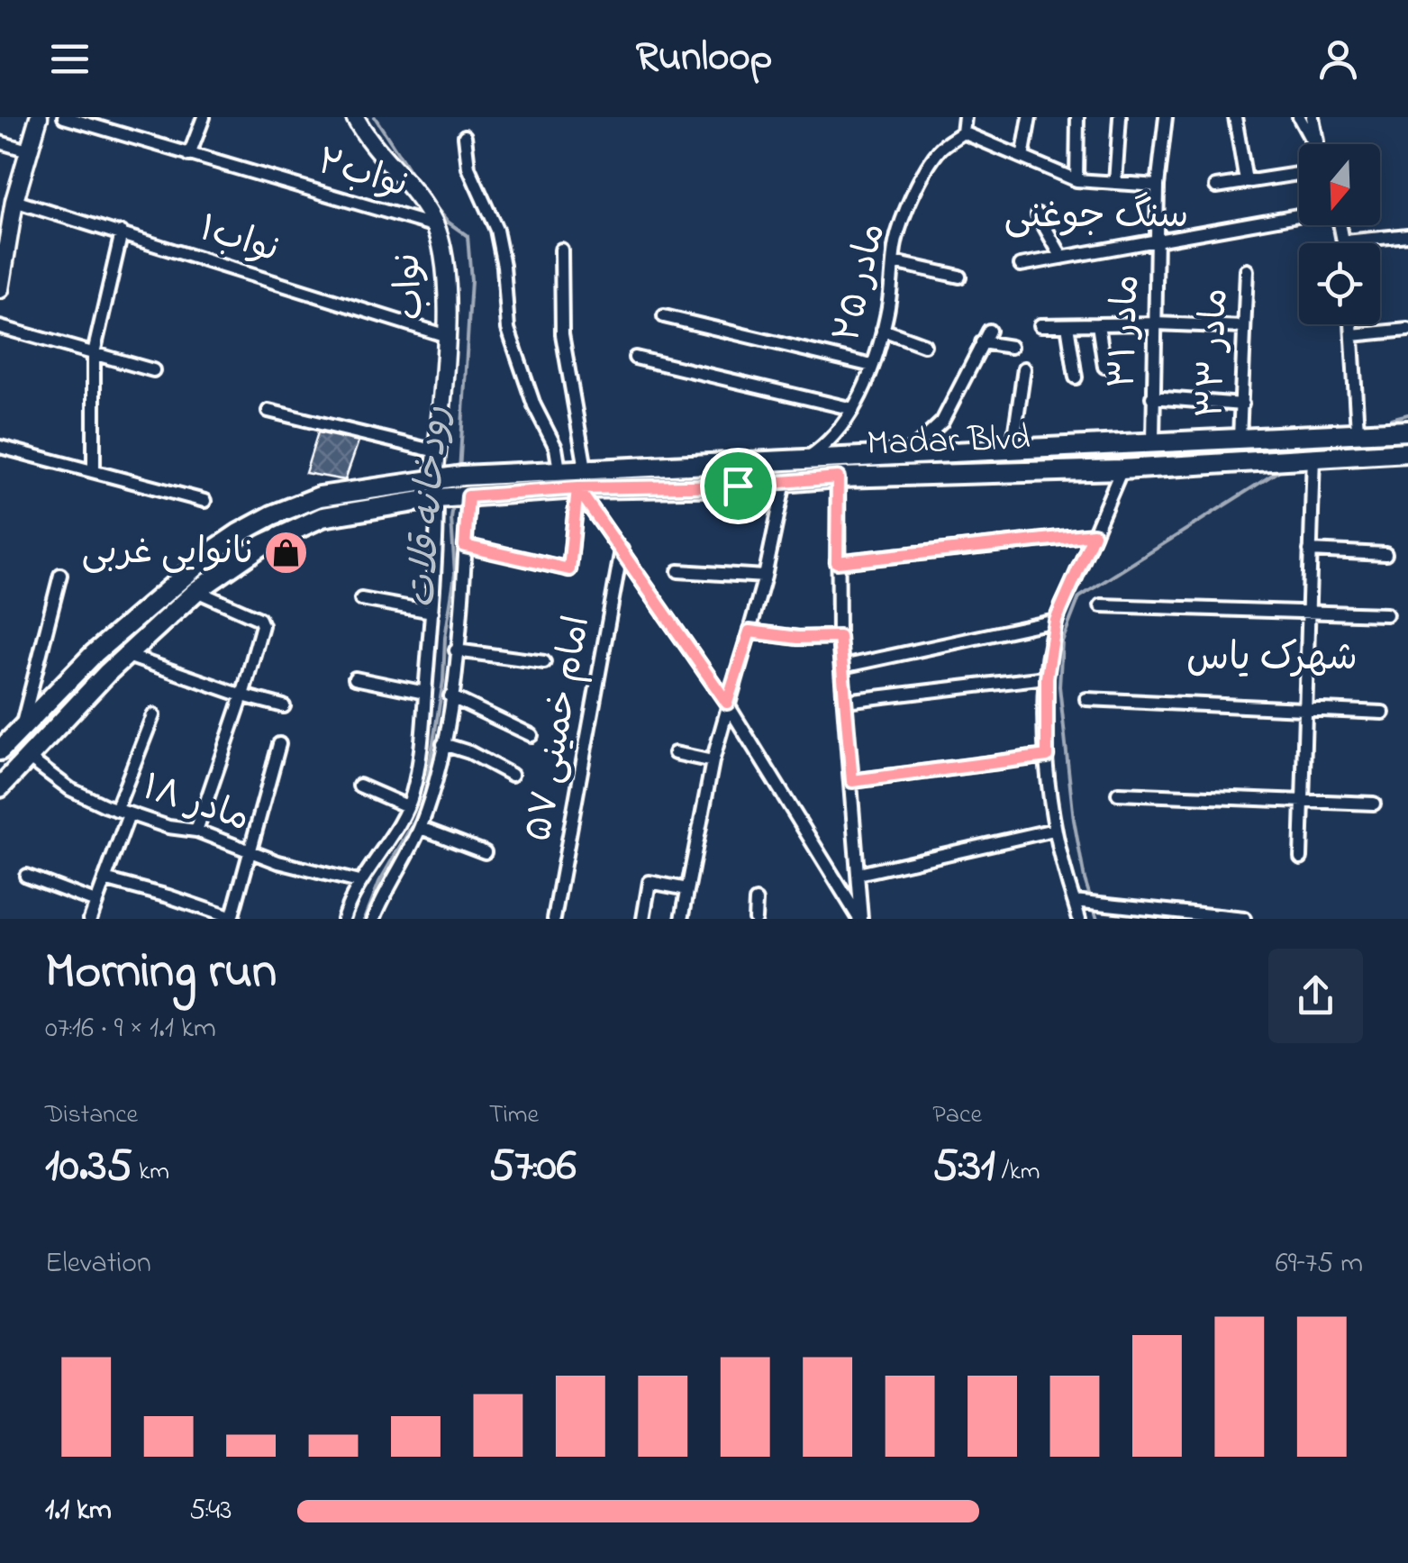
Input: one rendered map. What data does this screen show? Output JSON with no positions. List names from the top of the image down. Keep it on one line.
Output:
{"streets":{"main road":["Madar Blvd"],"street":["نواب۲","نواب۱","مادر ۲۵","نواب","مادر ۳۱","مادر ۳۳","امام خمینی ۵۷","مادر ۱۸"]},"crossings":[["نواب۲","نواب"],["نواب۱","نواب"],["مادر ۲۵","Madar Blvd"],["نواب","Madar Blvd"],["مادر ۳۱","Madar Blvd"],["مادر ۳۳","Madar Blvd"],["Madar Blvd","مادر ۱۸"]],"districts":["سنگ جوغنی","شهرک یاس"],"water":["رودخانه قلات"],"places":{"shop":["نانوایی غربی"]},"north":"bottom","page":{"header":"Runloop","heading":["Morning run","07:16 · 9 × 1.1 km"],"stats":[["Distance","10.35 km"],["Time","57:06"],["Pace","5:31 /km"]],"chart":["Elevation","69–75 m"],"list":[{"name":"1.1 km","note":"5:43"}]}}
